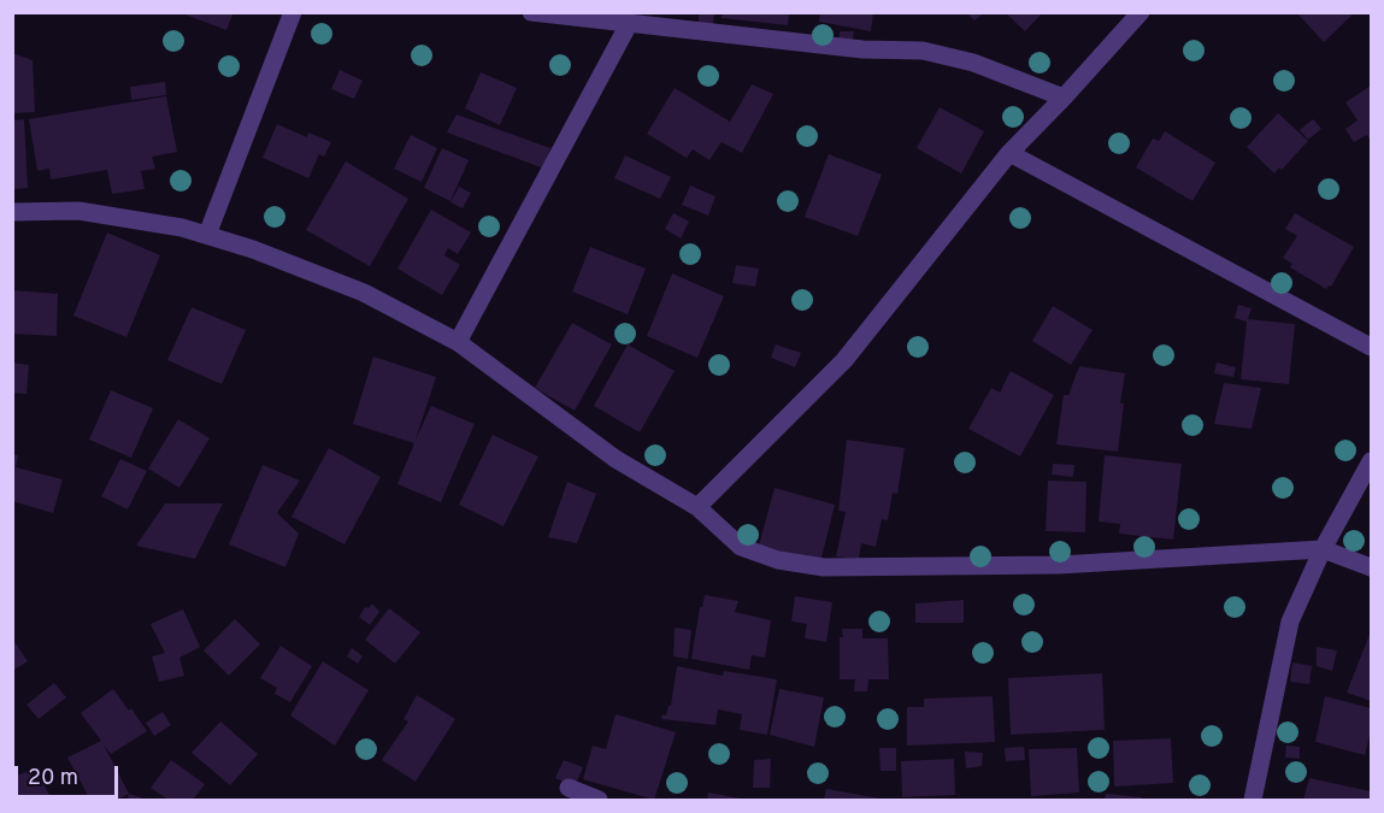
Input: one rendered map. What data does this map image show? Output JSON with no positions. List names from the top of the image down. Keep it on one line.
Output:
{"scale_bar":"20 m"}
